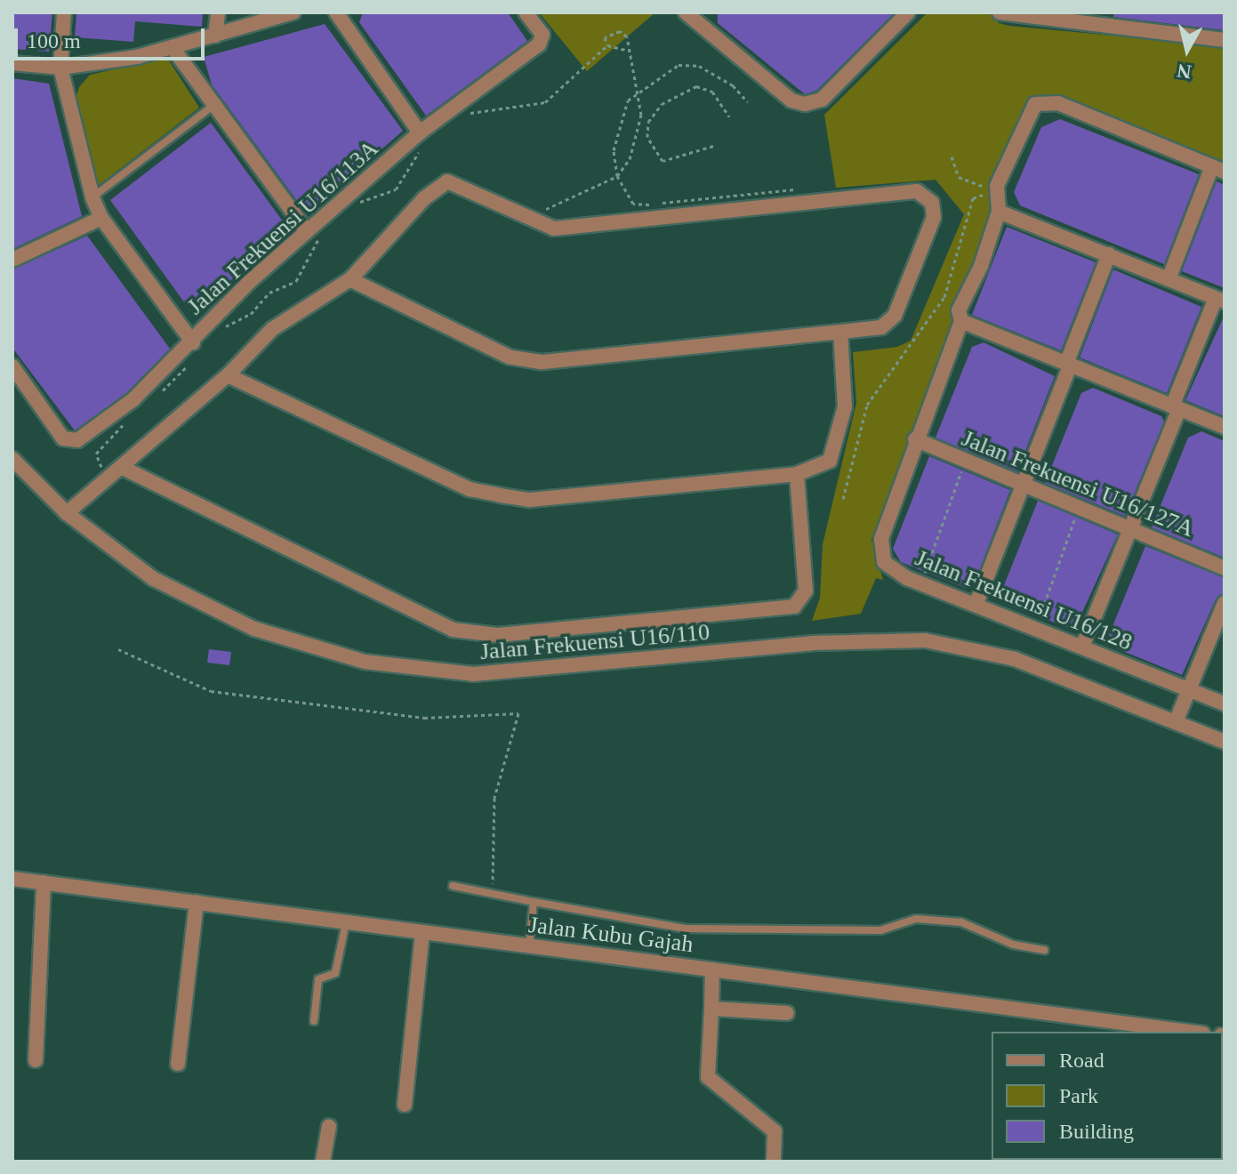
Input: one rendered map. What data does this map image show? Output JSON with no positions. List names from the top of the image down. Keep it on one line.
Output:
{"streets":{"street":["Jalan Frekuensi U16/113A","Jalan Frekuensi U16/127A","Jalan Frekuensi U16/128","Jalan Frekuensi U16/110","Jalan Kubu Gajah"]},"crossings":[["Jalan Frekuensi U16/127A","Jalan Frekuensi U16/128"]],"legend":["Road","Park","Building"],"scale_bar":"100 m","north":"bottom"}
